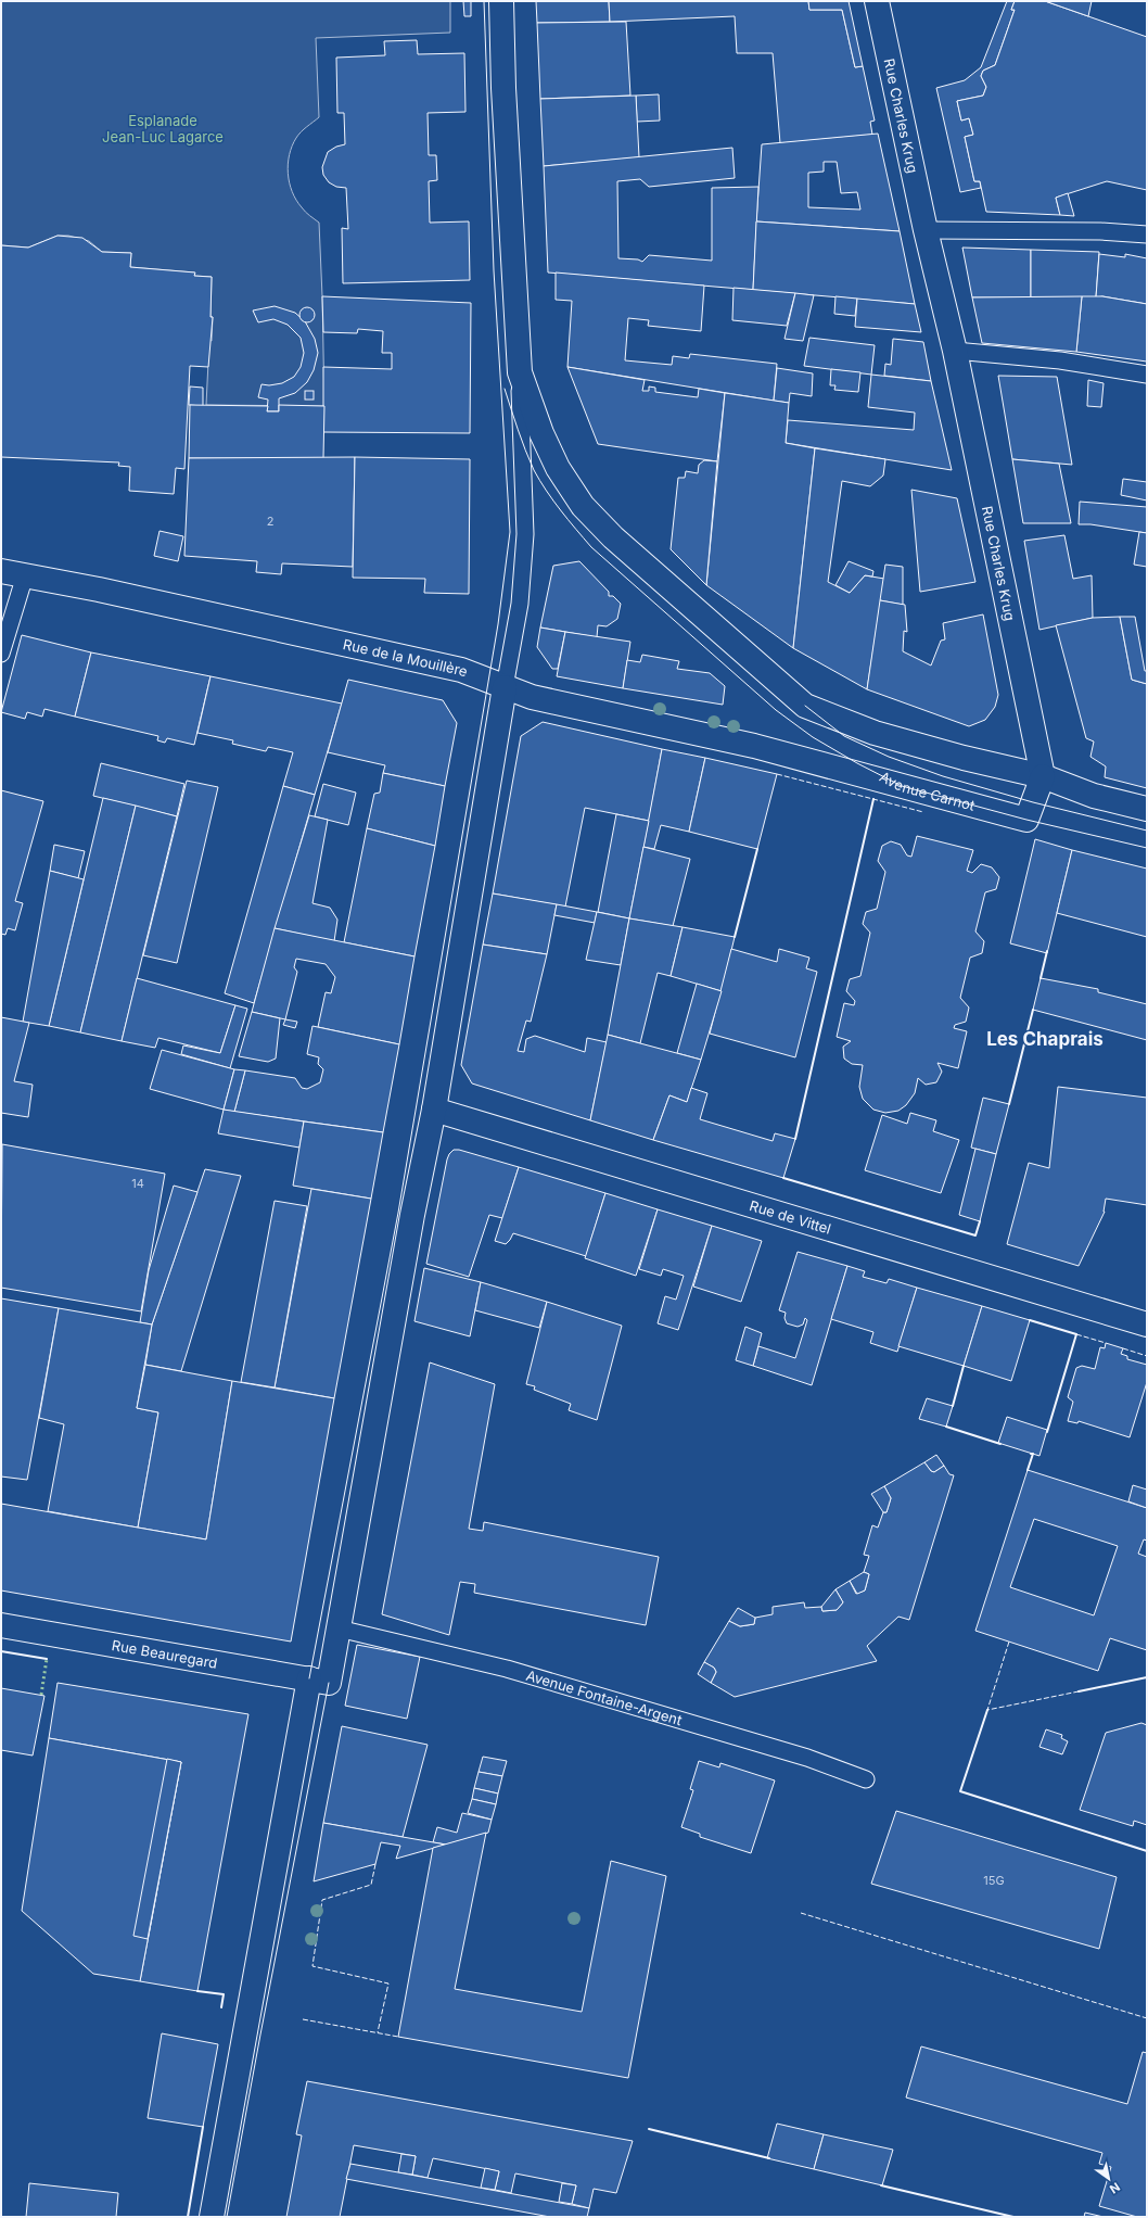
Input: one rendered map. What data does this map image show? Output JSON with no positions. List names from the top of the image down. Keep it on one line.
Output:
{"streets":{"street":["Rue Charles Krug","Rue de la Mouillère","Avenue Carnot","Rue de Vittel","Rue Beauregard"],"lane":["Avenue Fontaine-Argent"]},"crossings":[["Rue Charles Krug","Avenue Carnot"],["Rue de la Mouillère","Avenue Carnot"]],"districts":["Les Chaprais"],"parks":["Esplanade Jean-Luc Lagarce"],"house_numbers":["2","14","15G"],"north":"bottom right"}
